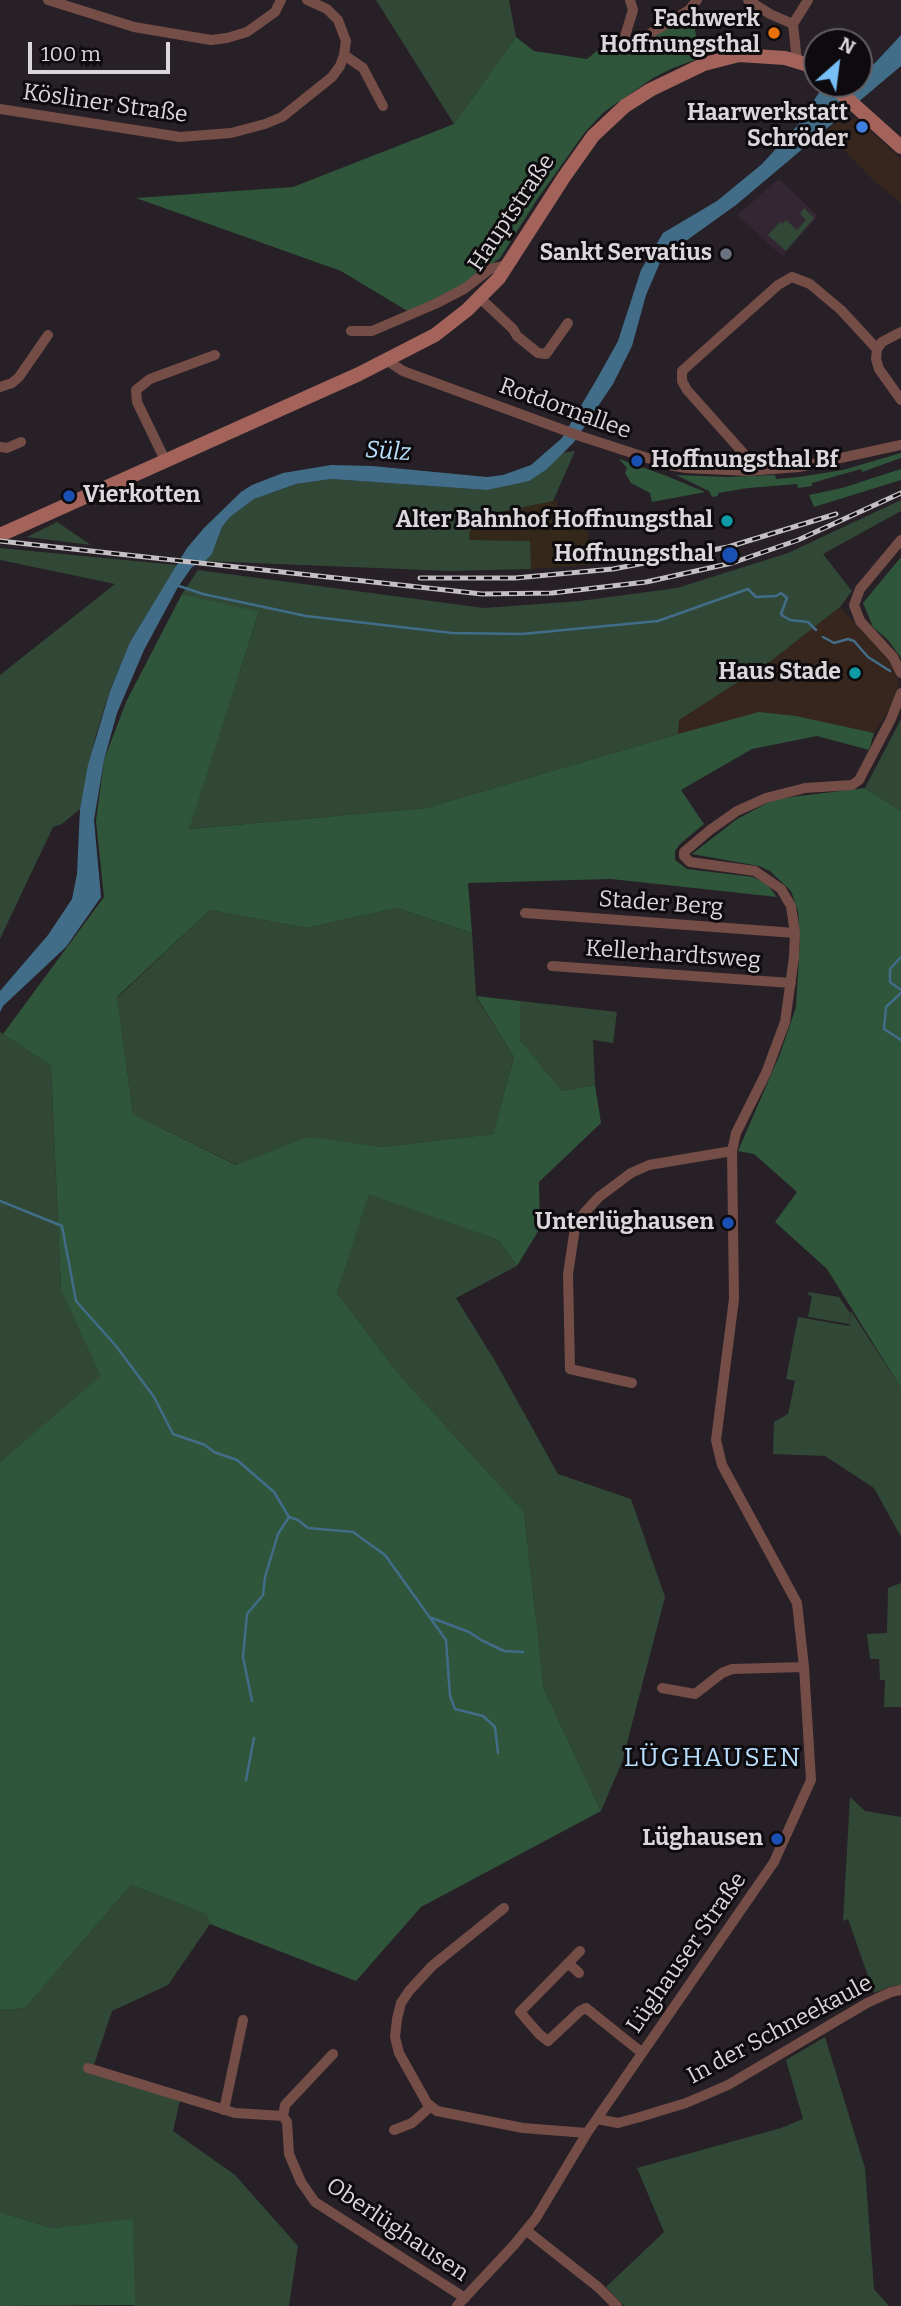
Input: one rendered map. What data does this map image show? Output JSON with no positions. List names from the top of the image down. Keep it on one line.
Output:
{"streets":{"main road":["Hauptstraße"],"street":["Kösliner Straße","Rotdornallee","Stader Berg","Kellerhardtsweg","Lüghauser Straße","In der Schneekaule","Oberlüghausen"]},"crossings":[["Hauptstraße","Rotdornallee"],["Stader Berg","Lüghauser Straße"],["Kellerhardtsweg","Lüghauser Straße"],["Lüghauser Straße","In der Schneekaule"],["Lüghauser Straße","Oberlüghausen"]],"districts":["LÜGHAUSEN"],"water":["Sülz"],"places":["Fachwerk Hoffnungsthal","Haarwerkstatt Schröder","Sankt Servatius","Hoffnungsthal Bf","Vierkotten","Alter Bahnhof Hoffnungsthal","Hoffnungsthal","Haus Stade","Unterlüghausen","Lüghausen"],"scale_bar":"100 m","north":"top right"}
